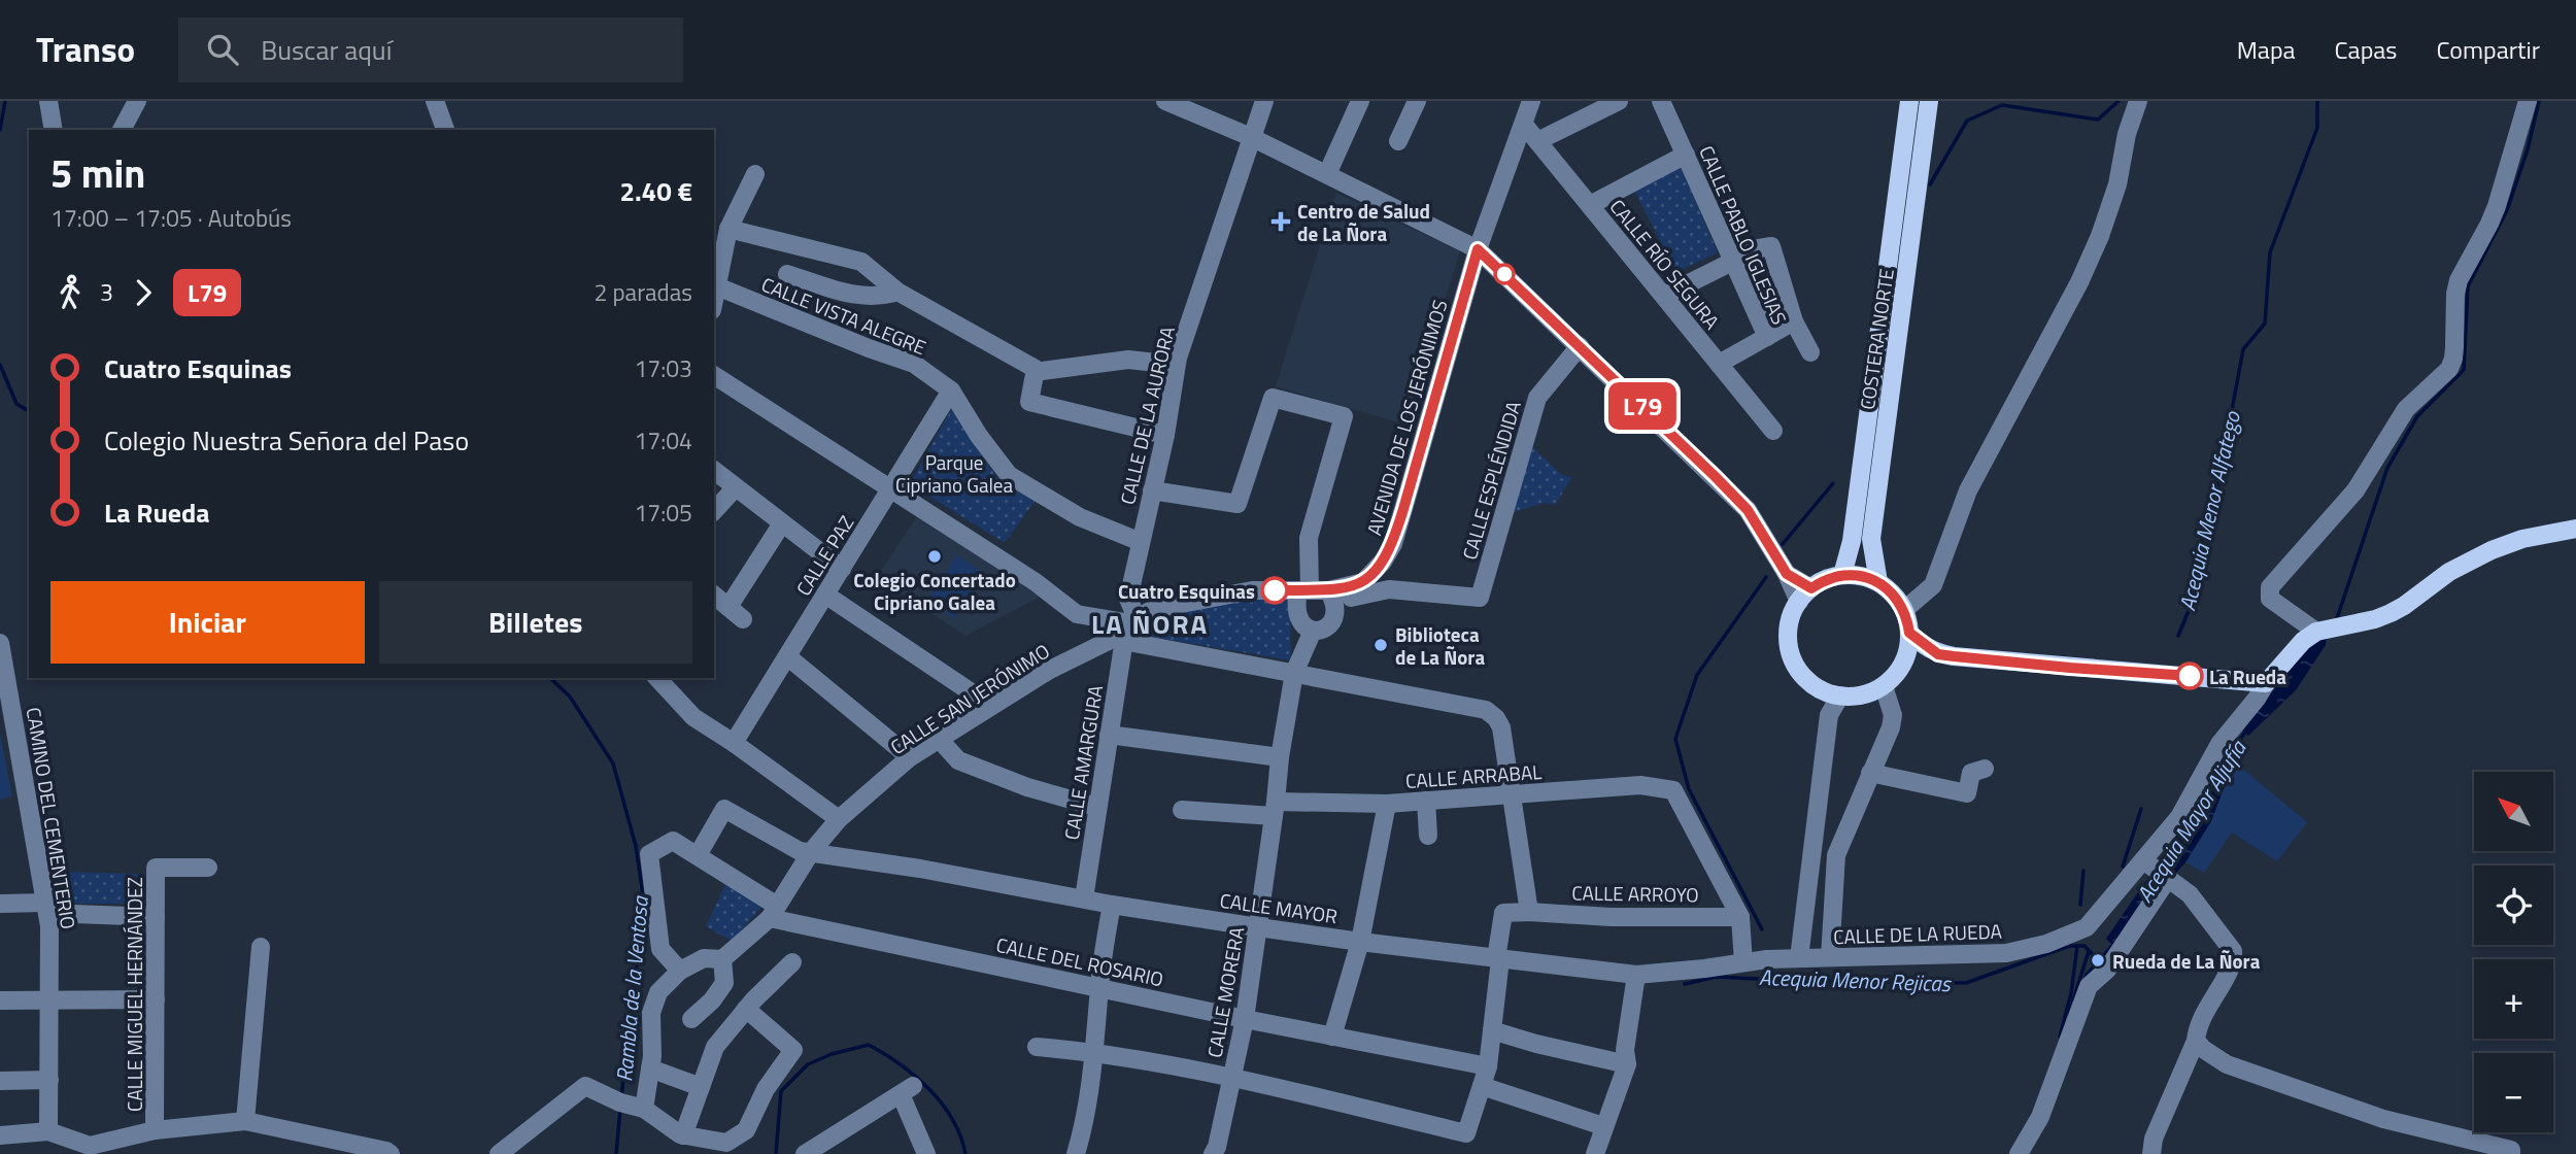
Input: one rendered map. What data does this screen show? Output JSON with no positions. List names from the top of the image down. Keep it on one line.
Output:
{"streets":{"main road":["COSTERA NORTE"],"street":["CALLE PABLO IGLESIAS","CALLE RÍO SEGURA","CALLE VISTA ALEGRE","CALLE DE LA AURORA","AVENIDA DE LOS JERÓNIMOS","CALLE ESPLÉNDIDA","CALLE PAZ","CALLE SAN JERÓNIMO","CALLE AMARGURA","CALLE ARRABAL","CAMINO DEL CEMENTERIO","CALLE ARROYO","CALLE MAYOR","CALLE DE LA RUEDA","CALLE DEL ROSARIO","CALLE MORERA","CALLE MIGUEL HERNÁNDEZ"]},"crossings":[["CALLE PABLO IGLESIAS","CALLE RÍO SEGURA"],["CALLE RÍO SEGURA","AVENIDA DE LOS JERÓNIMOS"],["CALLE VISTA ALEGRE","CALLE PAZ"],["CALLE DE LA AURORA","AVENIDA DE LOS JERÓNIMOS"],["CALLE DE LA AURORA","CALLE SAN JERÓNIMO"],["CALLE DE LA AURORA","CALLE AMARGURA"],["AVENIDA DE LOS JERÓNIMOS","CALLE SAN JERÓNIMO"],["AVENIDA DE LOS JERÓNIMOS","CALLE AMARGURA"],["AVENIDA DE LOS JERÓNIMOS","CALLE MORERA"],["CALLE SAN JERÓNIMO","CALLE AMARGURA"],["CALLE SAN JERÓNIMO","CALLE MAYOR"],["CALLE SAN JERÓNIMO","CALLE DEL ROSARIO"],["CALLE AMARGURA","CALLE MAYOR"],["CALLE ARRABAL","CALLE ARROYO"],["CALLE ARRABAL","CALLE MORERA"],["CALLE MAYOR","CALLE DE LA RUEDA"],["CALLE MAYOR","CALLE MORERA"],["CALLE DEL ROSARIO","CALLE MORERA"]],"districts":["LA ÑORA"],"water":["Acequia Menor Alfatego","Acequia Mayor Aljufía","Acequia Menor Rejicas","Rambla de la Ventosa"],"parks":["Parque Cipriano Galea"],"places":{"health":["Centro de Salud de La Ñora"],"other":["Colegio Concertado Cipriano Galea","Cuatro Esquinas","Biblioteca de La Ñora","La Rueda","Rueda de La Ñora"]},"lines":["bus line L79"],"north":"top left","page":{"header":"Transo","search":"Buscar aquí","nav":["Mapa","Capas","Compartir"],"on_map":"L79","heading":["5 min","17:00 – 17:05 · Autobús","2.40 €"],"legs":["3","L79","2 paradas"],"list":[{"name":"Cuatro Esquinas","value":"17:03"},{"name":"Colegio Nuestra Señora del Paso","value":"17:04"},{"name":"La Rueda","value":"17:05"}],"buttons":["Iniciar","Billetes"],"map_buttons":["+","−"]}}
